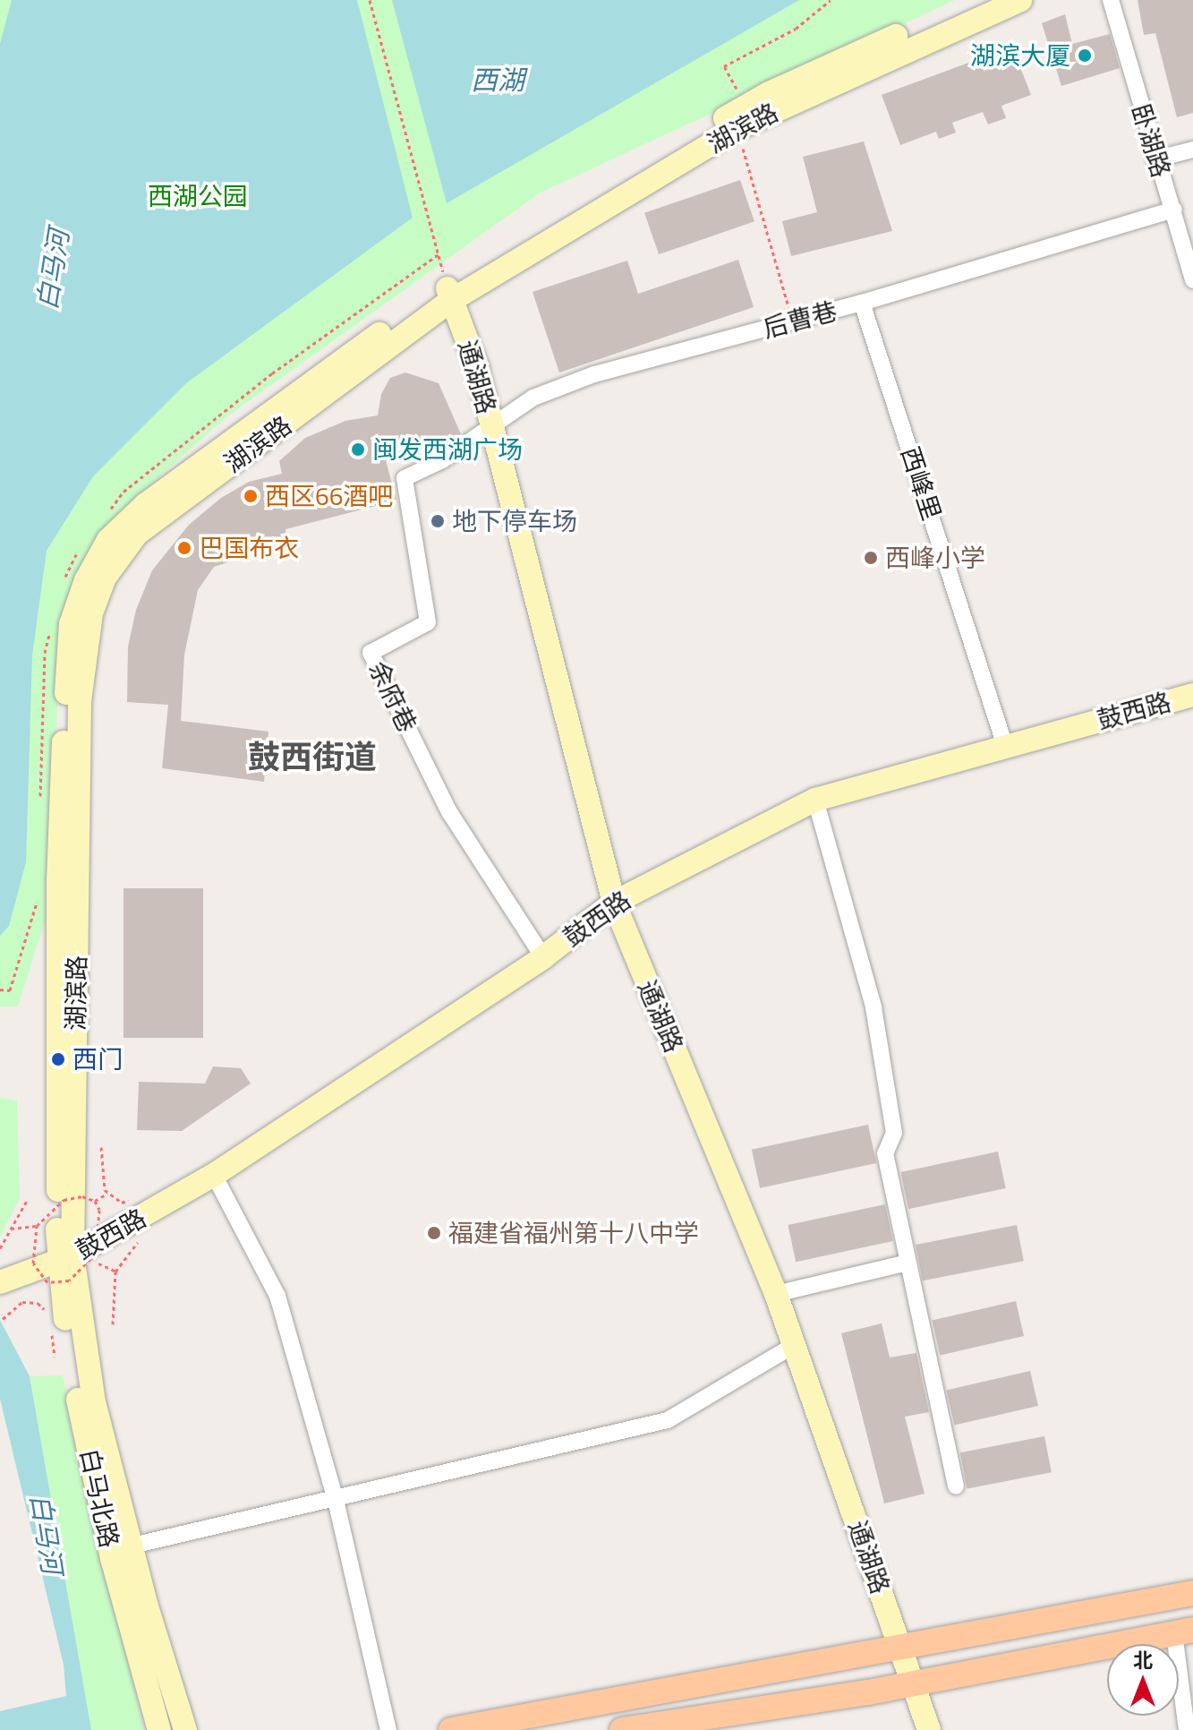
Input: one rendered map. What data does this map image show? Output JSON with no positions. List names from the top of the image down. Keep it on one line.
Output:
{"streets":{"main road":["湖滨路","通湖路","鼓西路","白马北路"],"street":["卧湖路","后曹巷","西峰里","余府巷"]},"crossings":[["湖滨路","通湖路"],["湖滨路","鼓西路"],["湖滨路","白马北路"],["卧湖路","后曹巷"],["后曹巷","通湖路"],["后曹巷","西峰里"],["后曹巷","余府巷"],["通湖路","鼓西路"],["西峰里","鼓西路"],["余府巷","鼓西路"],["鼓西路","白马北路"]],"districts":["鼓西街道"],"water":["西湖","白马河"],"parks":["西湖公园"],"places":["湖滨大厦","闽发西湖广场","西区66酒吧","地下停车场","巴国布衣","西峰小学","西门","福建省福州第十八中学"],"north":"top"}
